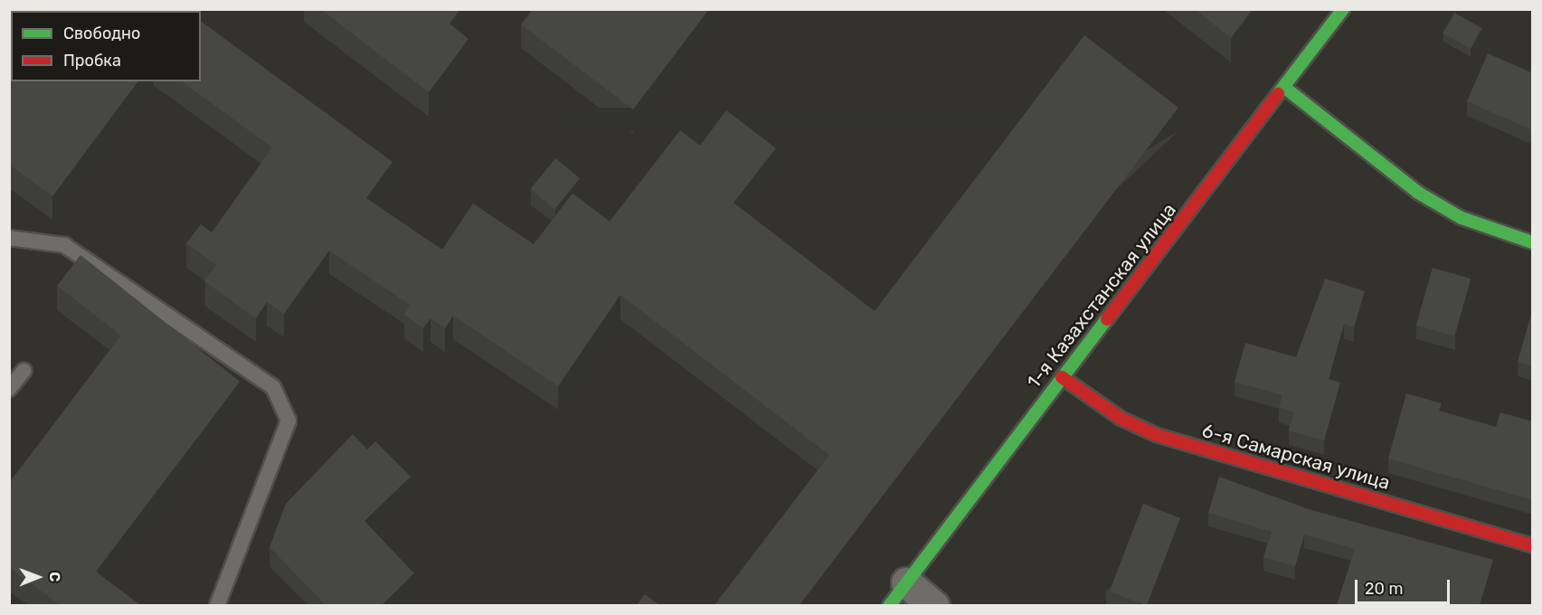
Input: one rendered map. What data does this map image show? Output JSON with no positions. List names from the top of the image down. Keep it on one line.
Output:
{"streets":{"street":["1-я Казахстанская улица","6-я Самарская улица"]},"crossings":[["1-я Казахстанская улица","6-я Самарская улица"]],"legend":["Свободно","Пробка"],"scale_bar":"20 m","north":"right"}
